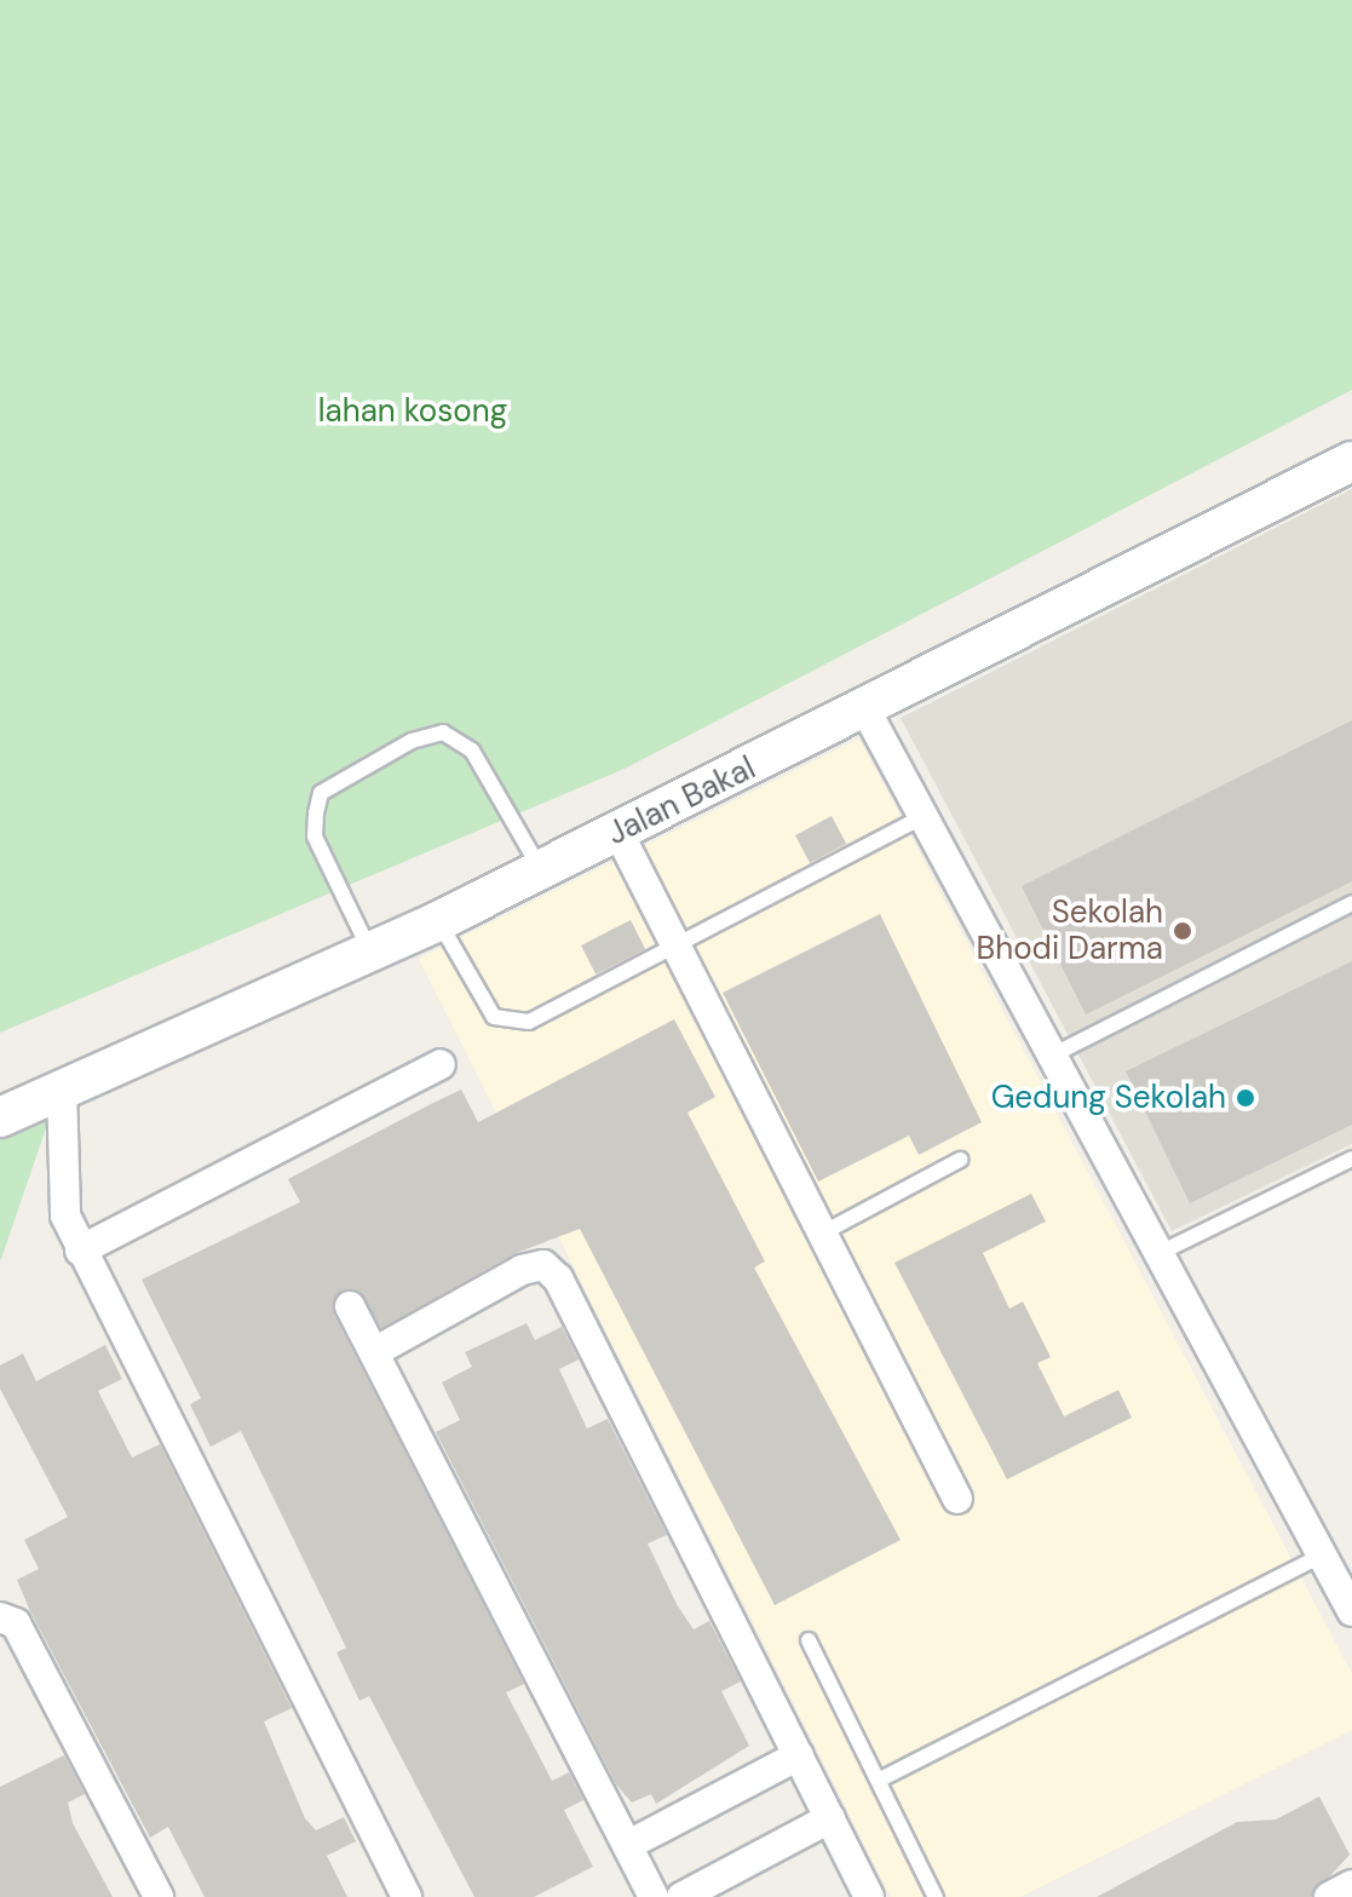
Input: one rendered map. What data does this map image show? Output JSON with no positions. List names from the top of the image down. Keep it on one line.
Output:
{"streets":{"street":["Jalan Bakal"]},"parks":["lahan kosong"],"places":["Sekolah Bhodi Darma","Gedung Sekolah"]}
